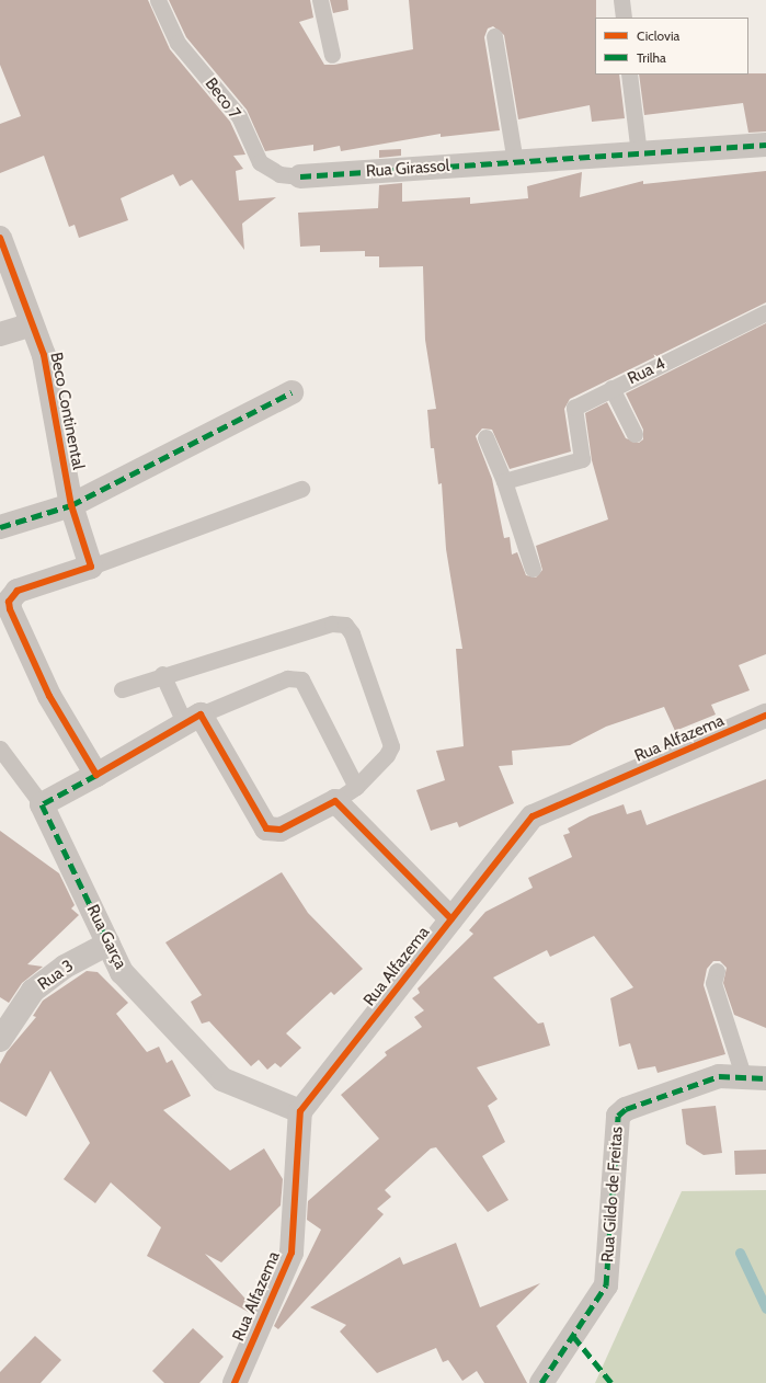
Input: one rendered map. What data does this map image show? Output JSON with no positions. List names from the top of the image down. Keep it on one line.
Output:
{"streets":{"street":["Rua Girassol","Beco Continental","Rua Alfazema","Rua Garça","Rua 3","Rua Gildo de Freitas"],"lane":["Beco 7","Rua 4"]},"crossings":[["Beco 7","Rua Girassol"],["Rua Alfazema","Rua Garça"],["Rua Garça","Rua 3"]],"legend":["Ciclovia","Trilha"]}
